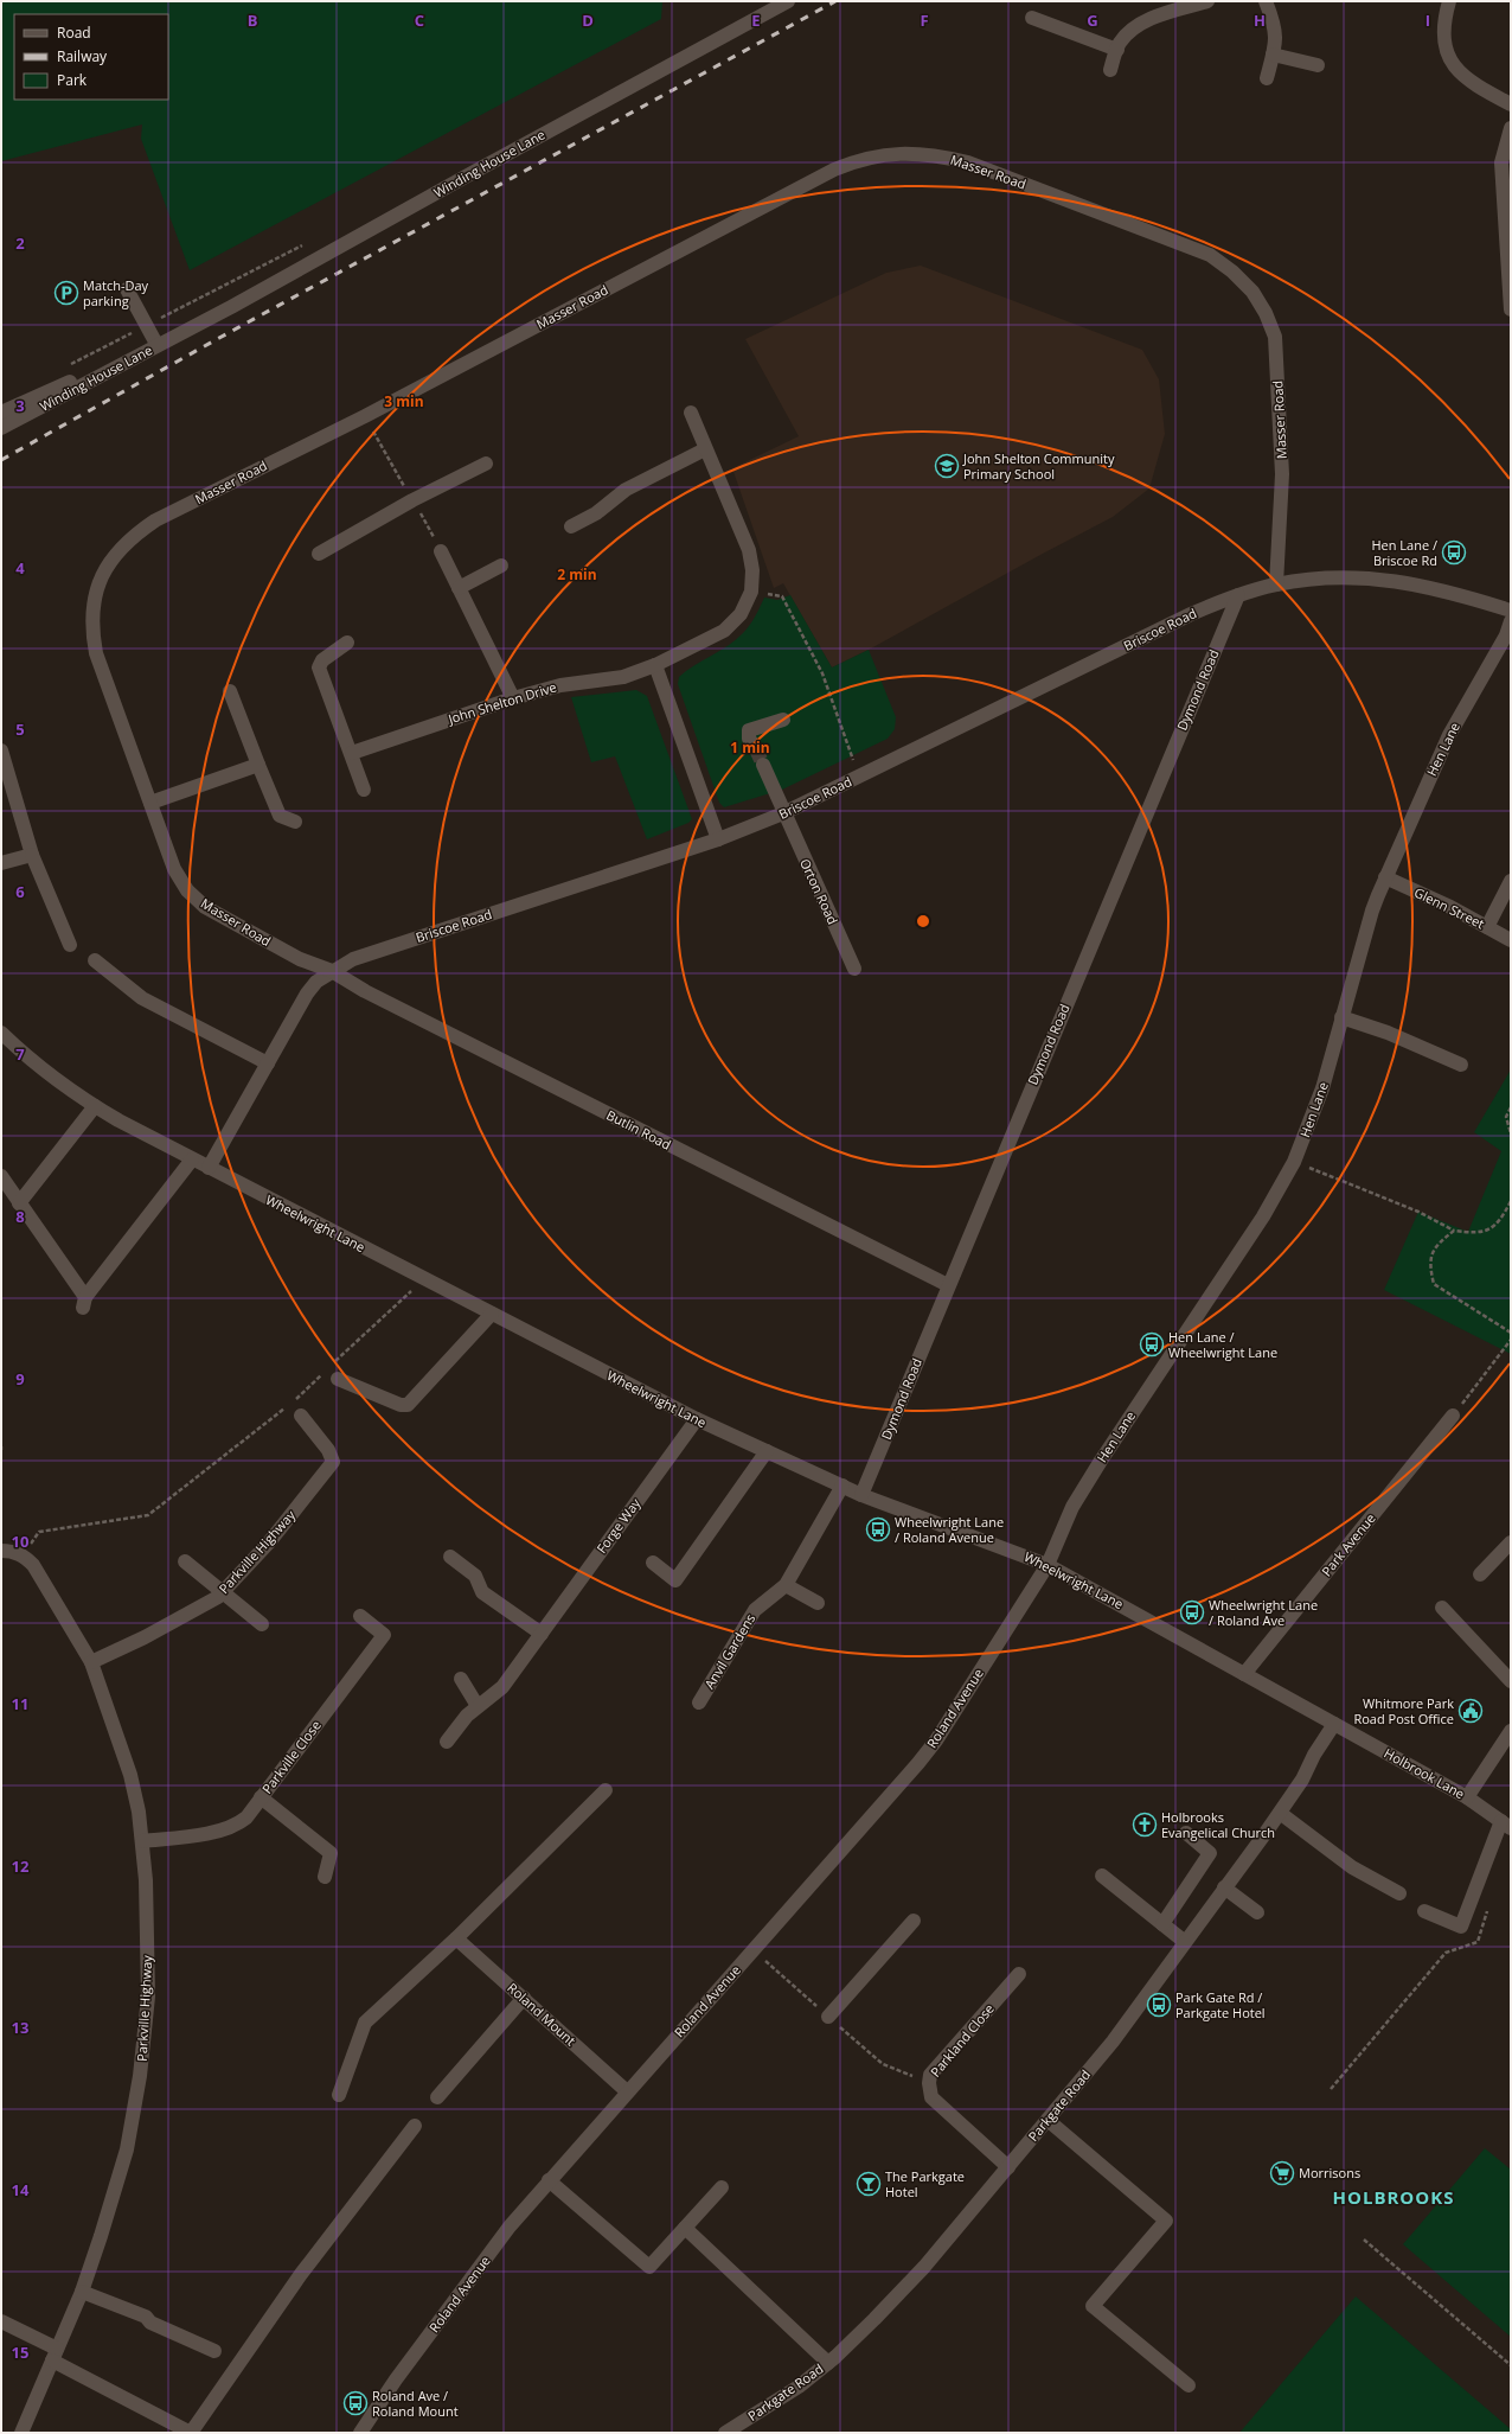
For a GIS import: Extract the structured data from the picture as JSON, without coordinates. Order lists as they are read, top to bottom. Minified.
{"streets":{"street":["Winding House Lane","Masser Road","Briscoe Road","Dymond Road","John Shelton Drive","Hen Lane","Orton Road","Glenn Street","Butlin Road","Wheelwright Lane","Forge Way","Park Avenue","Parkville Highway","Anvil Gardens","Roland Avenue","Parkville Close","Holbrook Lane","Roland Mount","Parkland Close","Parkgate Road"]},"crossings":[["Masser Road","Briscoe Road"],["Masser Road","Butlin Road"],["Briscoe Road","Dymond Road"],["Briscoe Road","Orton Road"],["Briscoe Road","Butlin Road"],["Briscoe Road","Wheelwright Lane"],["Dymond Road","Butlin Road"],["Dymond Road","Wheelwright Lane"],["Hen Lane","Glenn Street"],["Hen Lane","Wheelwright Lane"],["Hen Lane","Roland Avenue"],["Wheelwright Lane","Forge Way"],["Wheelwright Lane","Park Avenue"],["Wheelwright Lane","Anvil Gardens"],["Wheelwright Lane","Roland Avenue"],["Wheelwright Lane","Holbrook Lane"],["Wheelwright Lane","Parkgate Road"],["Parkville Highway","Parkville Close"],["Roland Avenue","Roland Mount"],["Holbrook Lane","Parkgate Road"],["Parkland Close","Parkgate Road"]],"districts":["HOLBROOKS"],"places":{"parking":["Match-Day parking"],"school or university":["John Shelton Community Primary School"],"bus stop":["Hen Lane / Briscoe Rd","Hen Lane / Wheelwright Lane","Wheelwright Lane / Roland Avenue","Wheelwright Lane / Roland Ave","Park Gate Rd / Parkgate Hotel","Roland Ave / Roland Mount"],"public building":["Whitmore Park Road Post Office"],"church":["Holbrooks Evangelical Church"],"supermarket":["Morrisons"],"bar":["The Parkgate Hotel"]},"legend":["Road","Railway","Park"],"grid":{"columns":["B","C","D","E","F","G","H","I"],"rows":["2","3","4","5","6","7","8","9","10","11","12","13","14","15"]},"rings":["3 min","2 min","1 min"]}
